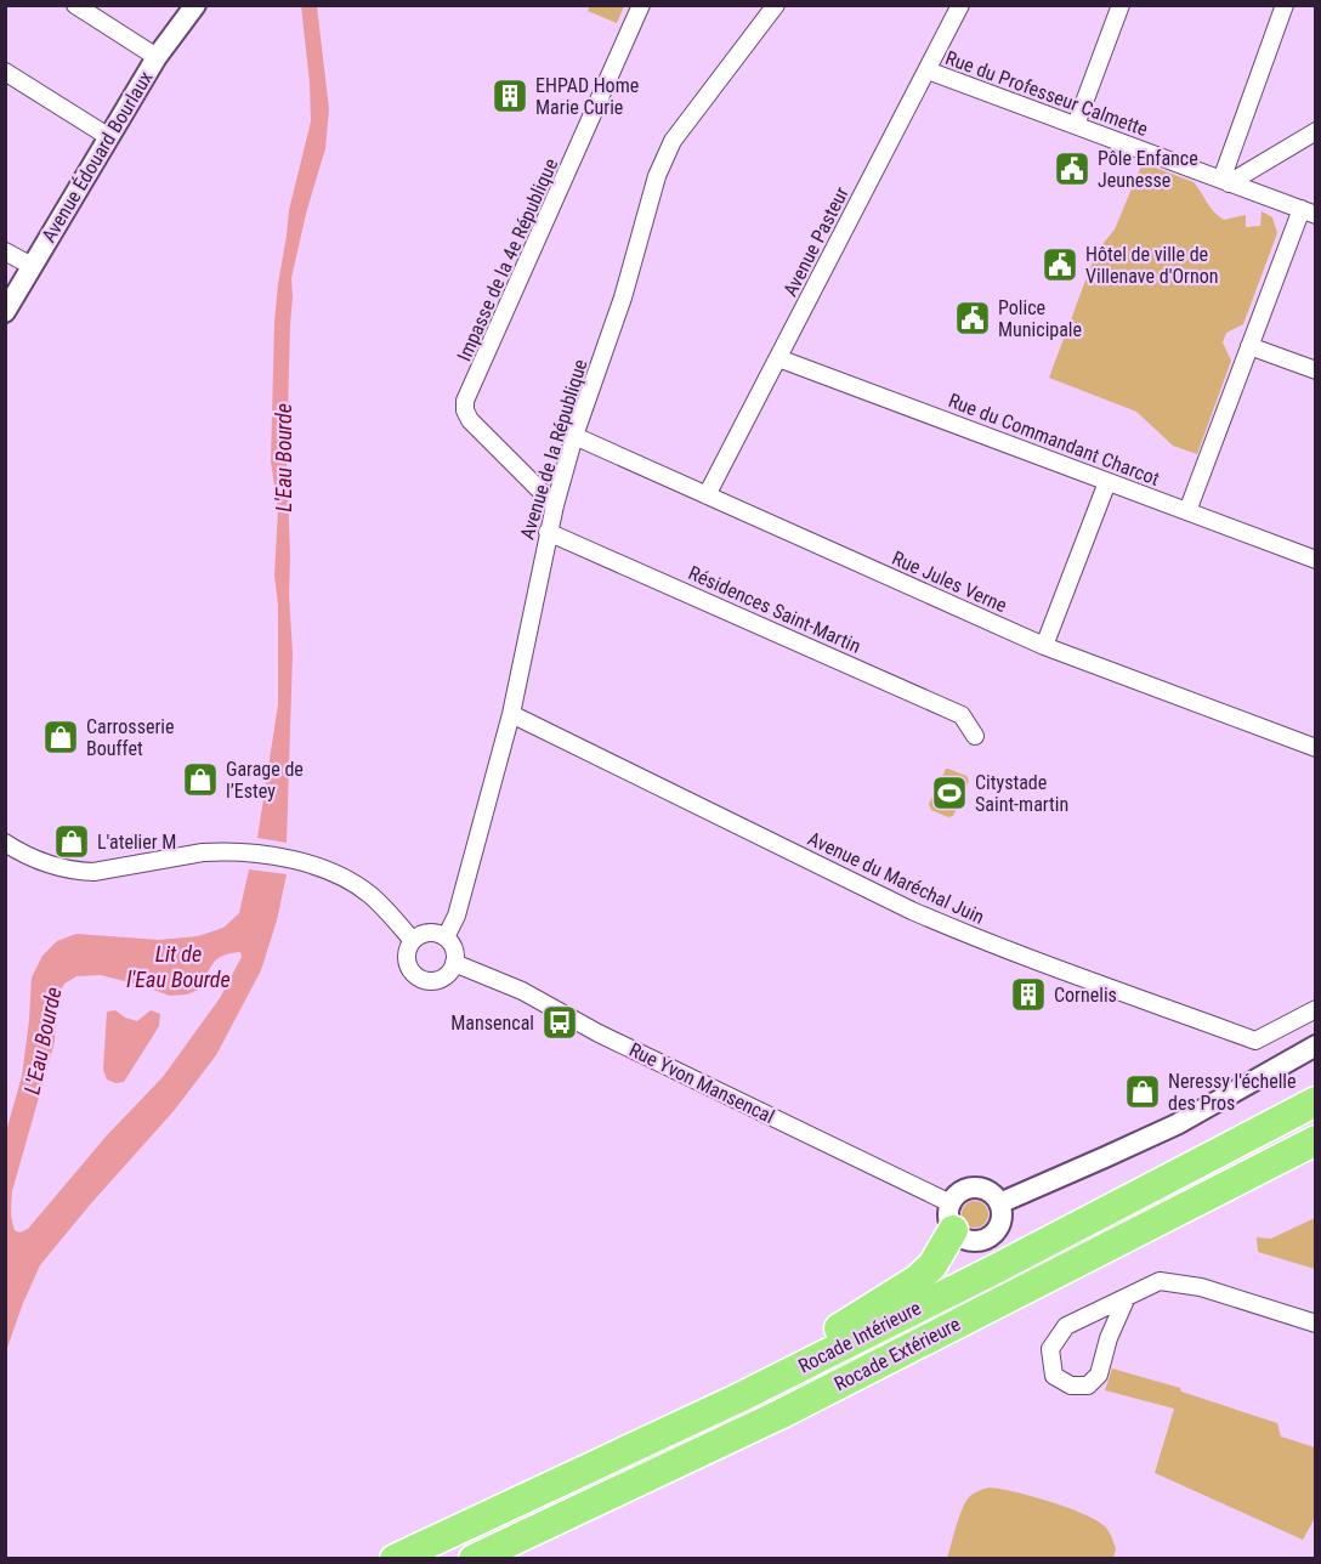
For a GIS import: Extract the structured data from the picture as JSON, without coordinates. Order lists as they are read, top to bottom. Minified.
{"streets":{"highway":["Rocade Intérieure","Rocade Extérieure"],"street":["Rue du Professeur Calmette","Avenue Édouard Bourlaux","Avenue Pasteur","Impasse de la 4e République","Rue du Commandant Charcot","Avenue de la République","Rue Jules Verne","Résidences Saint-Martin","Avenue du Maréchal Juin","Rue Yvon Mansencal"]},"crossings":[["Rue du Professeur Calmette","Avenue Pasteur"],["Avenue Pasteur","Rue du Commandant Charcot"],["Avenue Pasteur","Rue Jules Verne"],["Impasse de la 4e République","Avenue de la République"],["Avenue de la République","Rue Jules Verne"],["Avenue de la République","Résidences Saint-Martin"],["Avenue de la République","Avenue du Maréchal Juin"],["Avenue de la République","Rue Yvon Mansencal"]],"water":["L'Eau Bourde","Lit de l'Eau Bourde"],"places":{"building":["EHPAD Home Marie Curie","Cornelis"],"public building":["Pôle Enfance Jeunesse","Hôtel de ville de Villenave d'Ornon","Police Municipale"],"shop":["Carrosserie Bouffet","Garage de l’Estey","L'atelier M","Neressy l'échelle des Pros"],"sports":["Citystade Saint-martin"],"bus stop":["Mansencal"]}}
